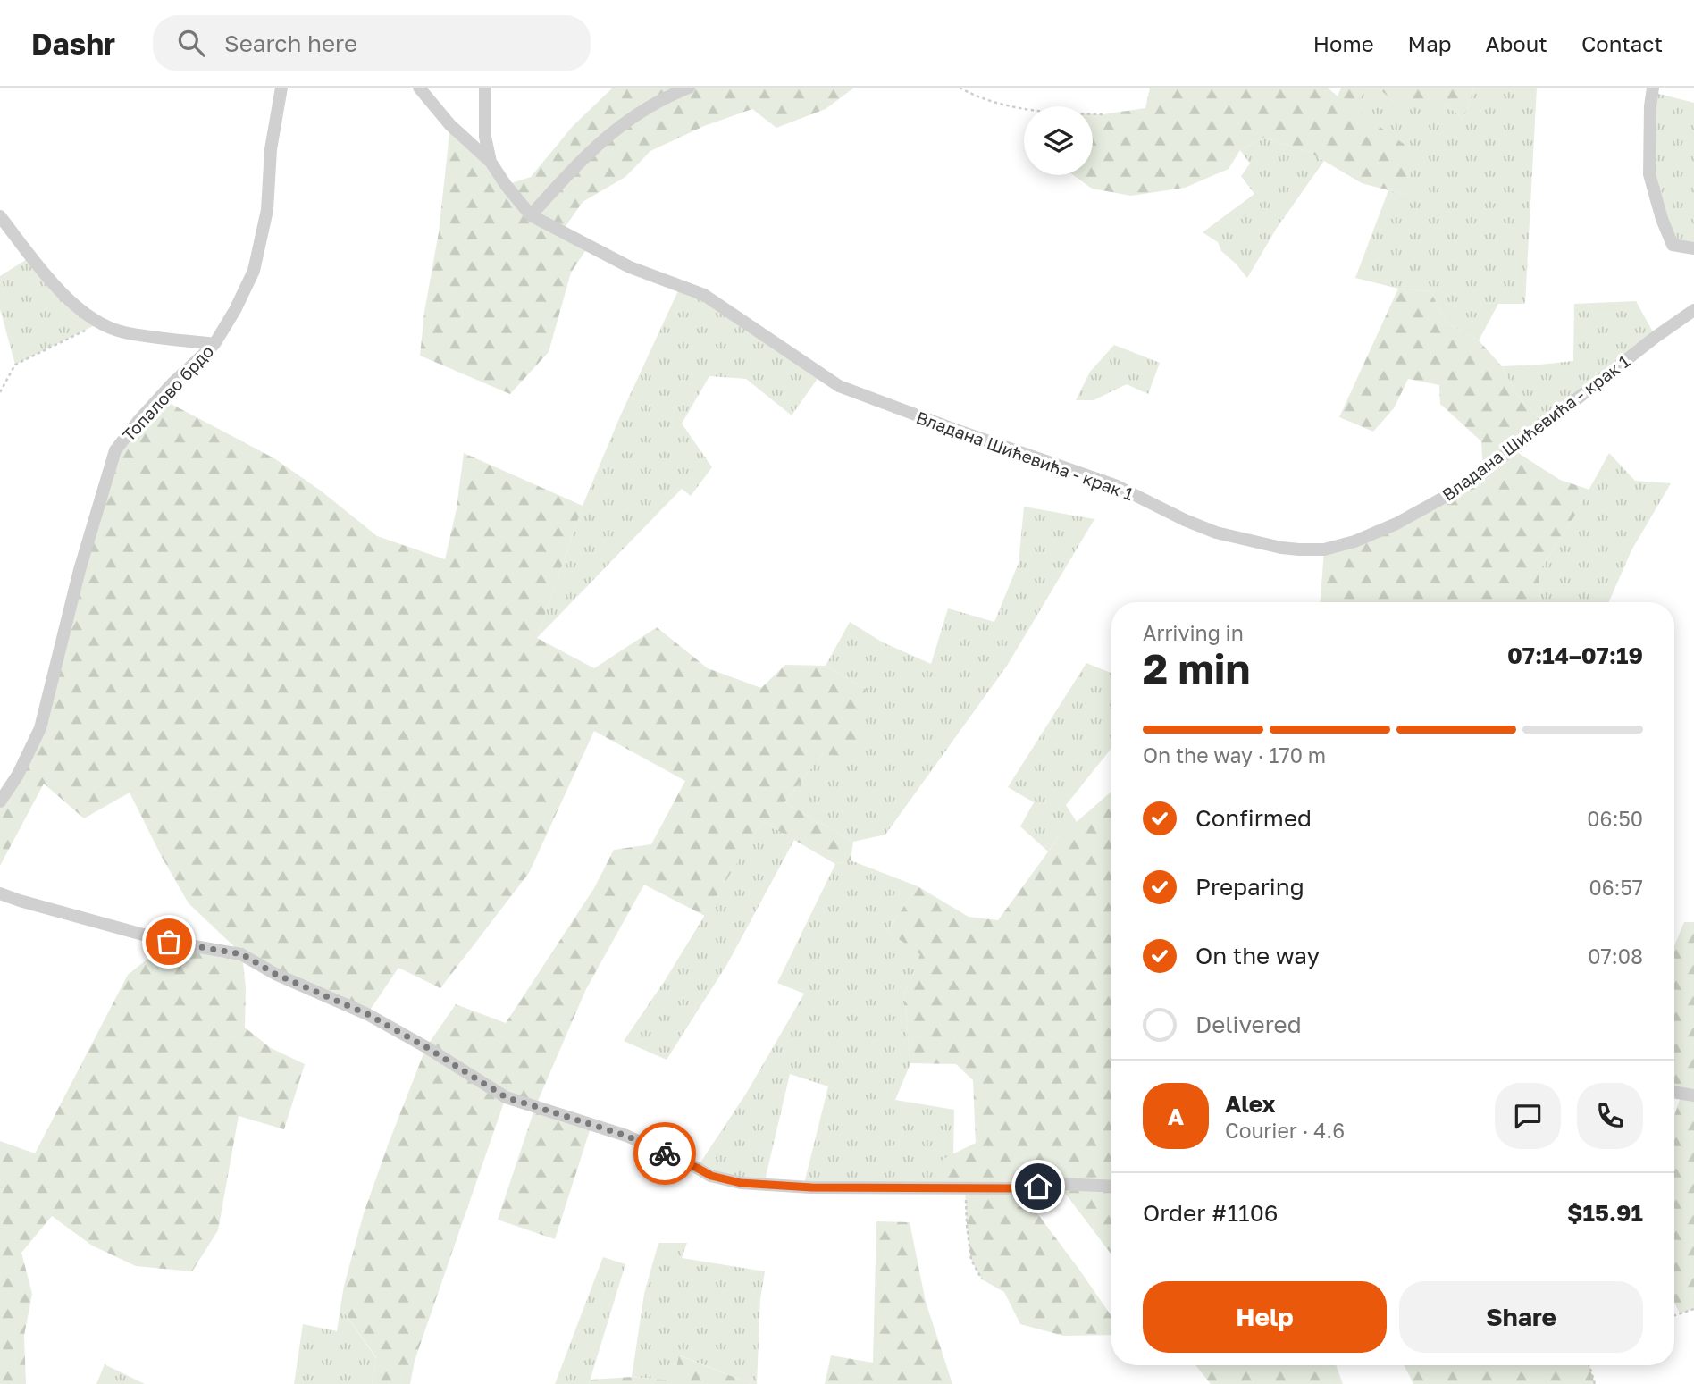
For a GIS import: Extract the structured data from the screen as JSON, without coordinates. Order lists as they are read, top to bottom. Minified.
{"streets":{"street":["Топалово брдо","Владана Шићевића - крак 1"]},"page":{"header":"Dashr","search":"Search here","nav":["Home","Map","About","Contact"],"heading":["2 min","Arriving in","07:14–07:19"],"panel":["Alex","Courier · 4.6","Order #1106","$15.91"],"bar":"On the way · 170 m","list":[["Confirmed","06:50"],["Preparing","06:57"],["On the way","07:08"],"Delivered"],"round":"A","buttons":["Help","Share"]}}
